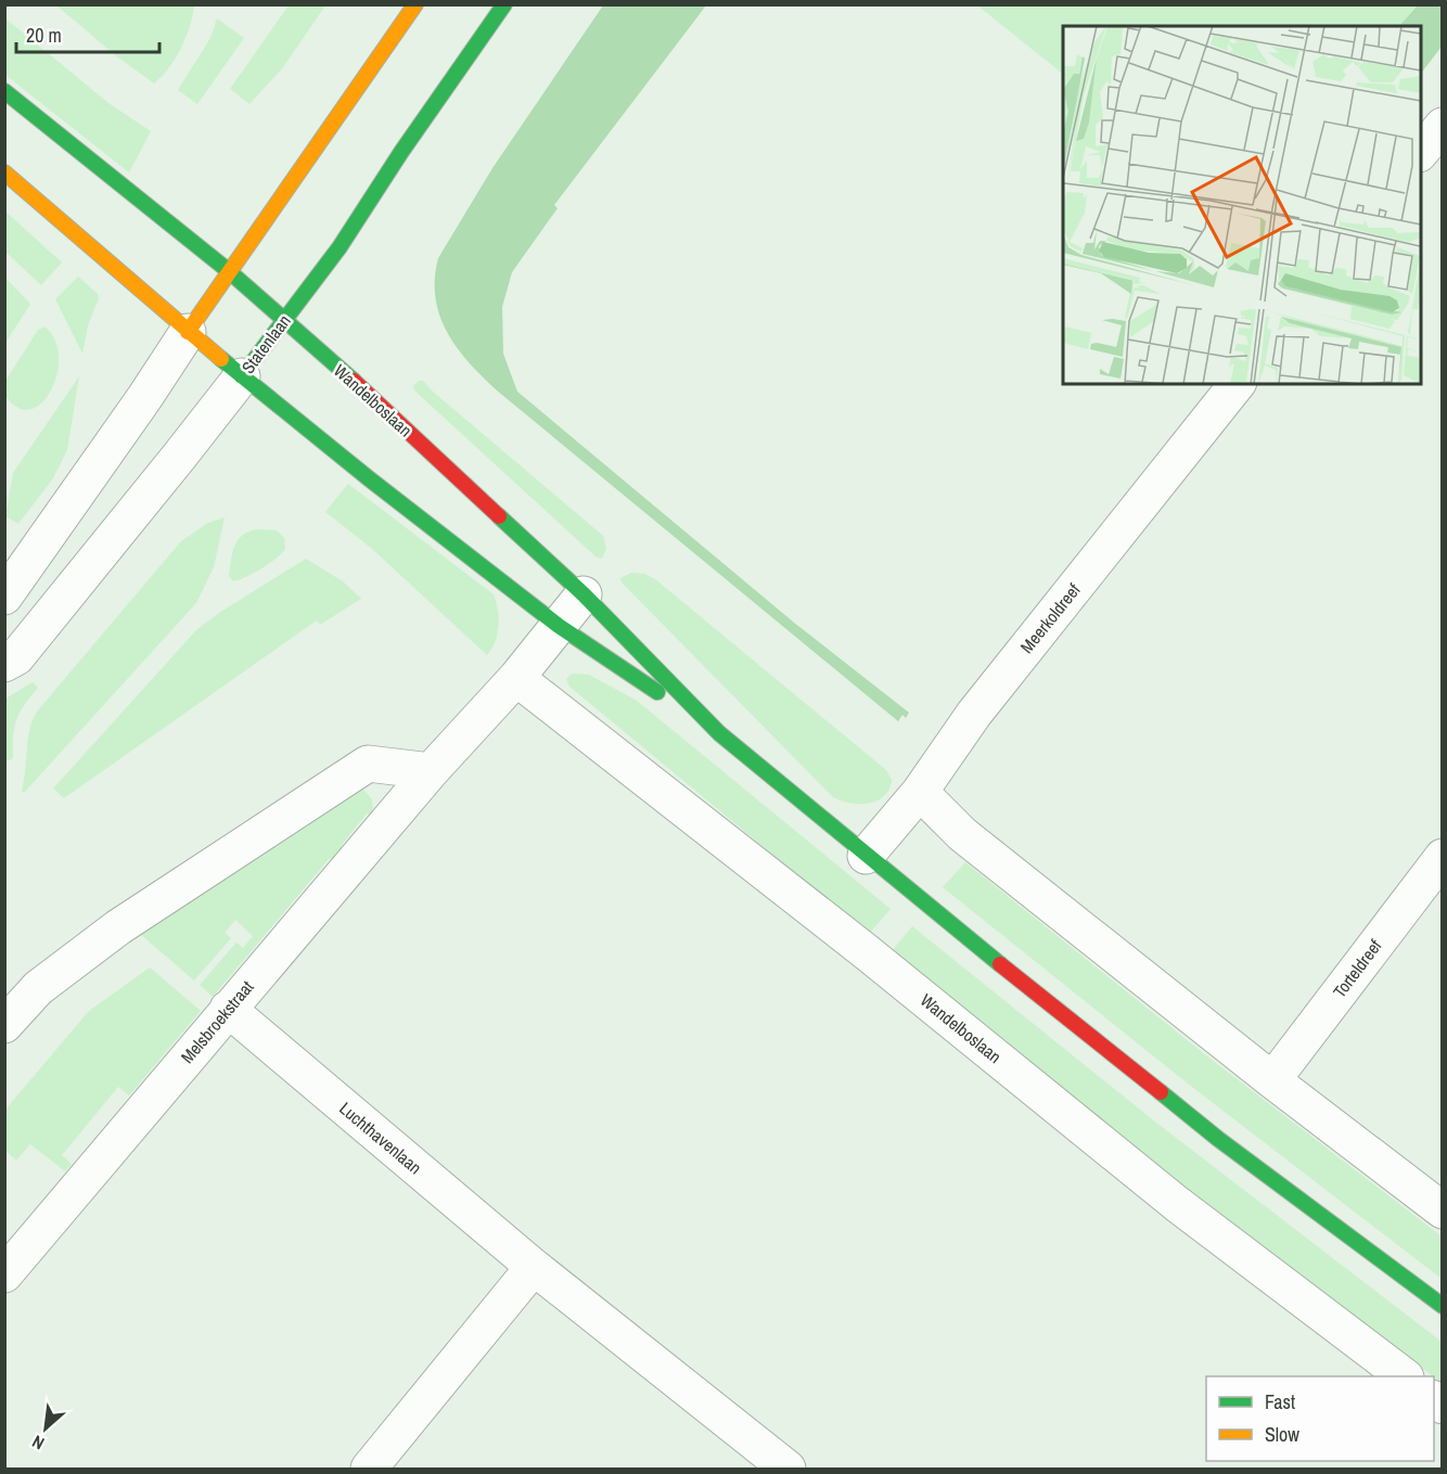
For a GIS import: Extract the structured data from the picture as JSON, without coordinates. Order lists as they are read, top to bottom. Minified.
{"streets":{"street":["Statenlaan","Wandelboslaan","Meerkoldreef","Torteldreef","Melsbroekstraat","Luchthavenlaan"]},"crossings":[["Statenlaan","Wandelboslaan"],["Wandelboslaan","Meerkoldreef"],["Wandelboslaan","Melsbroekstraat"],["Melsbroekstraat","Luchthavenlaan"]],"legend":["Fast","Slow"],"scale_bar":"20 m","north":"bottom left"}
